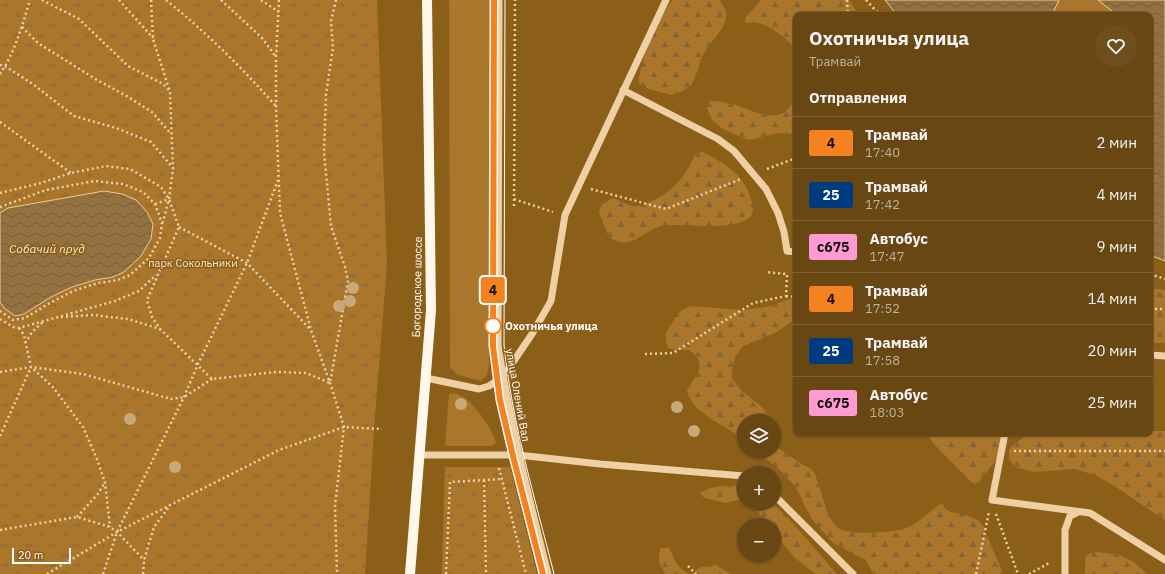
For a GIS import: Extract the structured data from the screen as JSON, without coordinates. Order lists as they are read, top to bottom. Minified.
{"streets":{"main road":["Богородское шоссе"],"street":["улица Олений Вал"]},"water":["Собачий пруд"],"parks":["парк Сокольники"],"places":["Охотничья улица"],"lines":["tram line 4"],"scale_bar":"20 m","page":{"on_map":"4","heading":[["Охотничья улица","Трамвай"],"Отправления"],"list":[{"mark":"4","name":"Трамвай","note":"17:40","value":"2 мин"},{"mark":"25","name":"Трамвай","note":"17:42","value":"4 мин"},{"mark":"с675","name":"Автобус","note":"17:47","value":"9 мин"},{"mark":"4","name":"Трамвай","note":"17:52","value":"14 мин"},{"mark":"25","name":"Трамвай","note":"17:58","value":"20 мин"},{"mark":"с675","name":"Автобус","note":"18:03","value":"25 мин"}],"map_buttons":["+","−"],"scale":"20 m"}}
